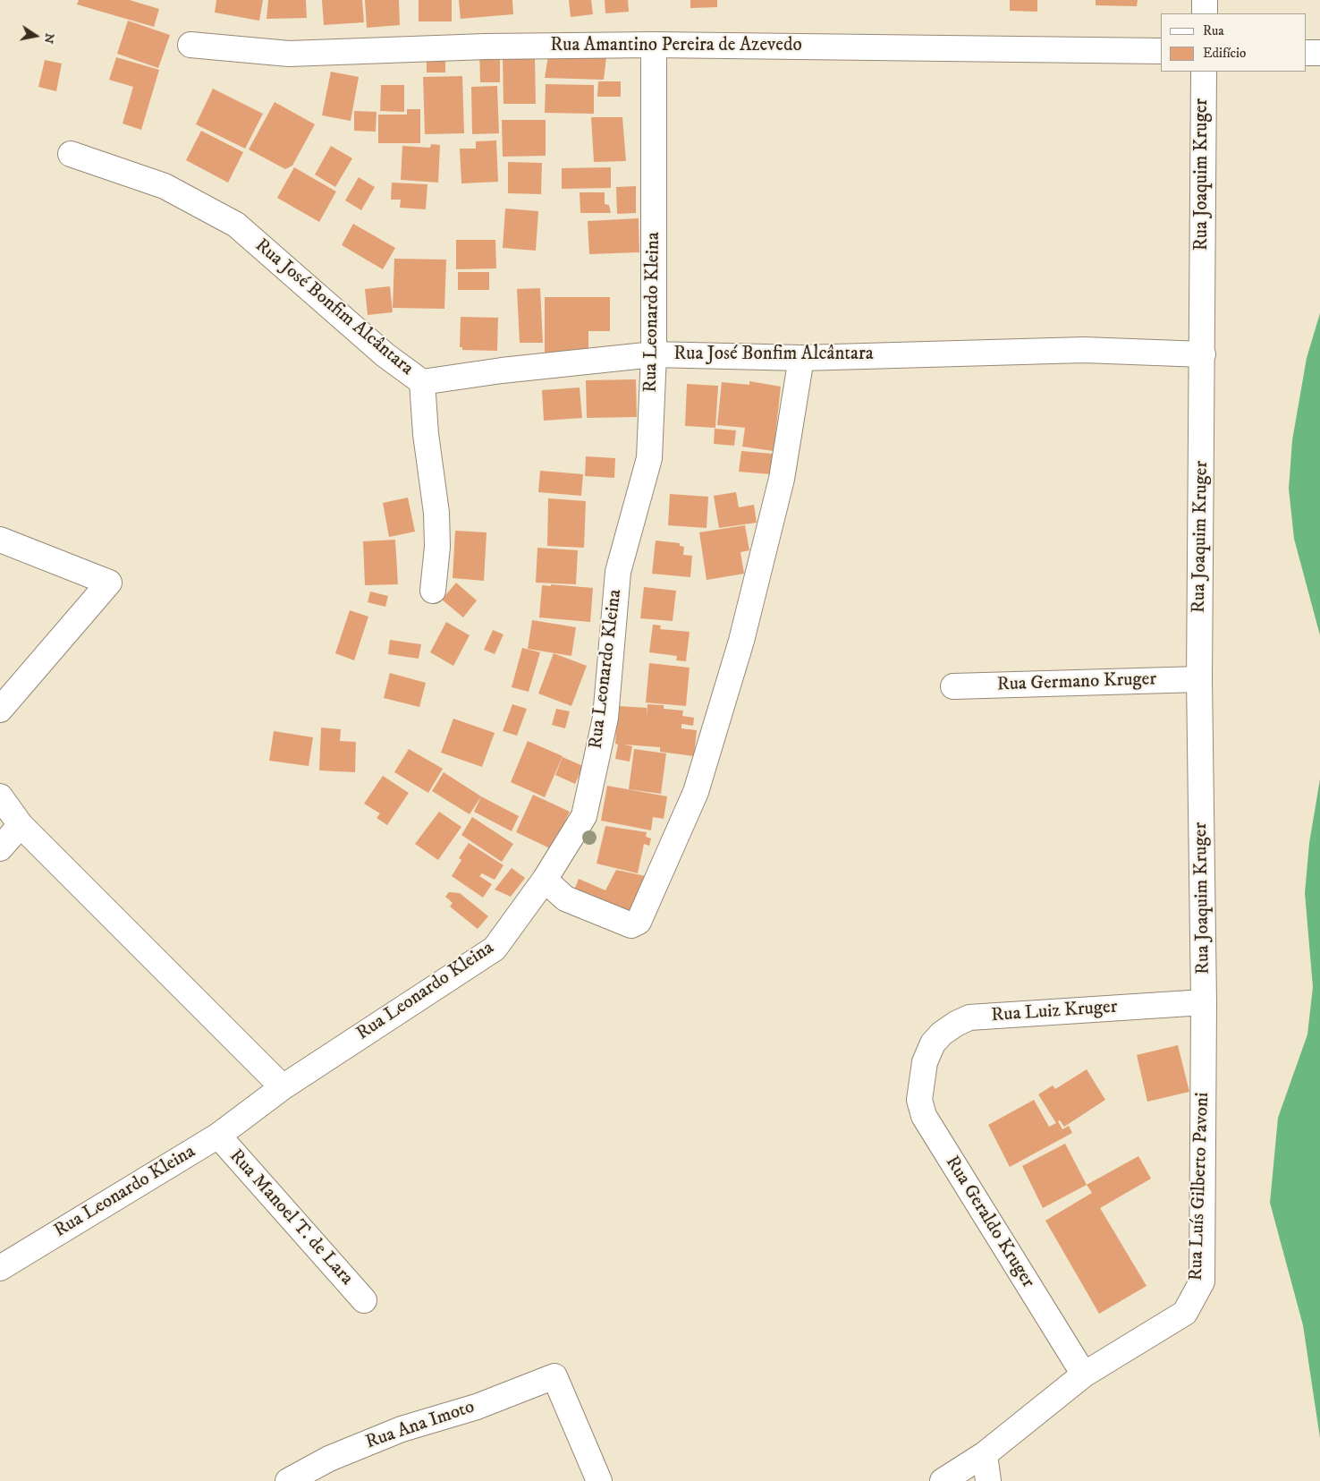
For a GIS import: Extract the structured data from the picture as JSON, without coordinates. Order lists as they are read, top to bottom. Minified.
{"streets":{"street":["Rua Amantino Pereira de Azevedo","Rua Joaquim Kruger","Rua José Bonfim Alcântara","Rua Leonardo Kleina","Rua Germano Kruger","Rua Luiz Kruger","Rua Luís Gilberto Pavoni","Rua Manoel T. de Lara","Rua Geraldo Kruger","Rua Ana Imoto"]},"crossings":[["Rua Amantino Pereira de Azevedo","Rua Leonardo Kleina"],["Rua Joaquim Kruger","Rua José Bonfim Alcântara"],["Rua Joaquim Kruger","Rua Germano Kruger"],["Rua Joaquim Kruger","Rua Luiz Kruger"],["Rua Joaquim Kruger","Rua Luís Gilberto Pavoni"],["Rua José Bonfim Alcântara","Rua Leonardo Kleina"],["Rua Leonardo Kleina","Rua Manoel T. de Lara"],["Rua Luiz Kruger","Rua Luís Gilberto Pavoni"],["Rua Luiz Kruger","Rua Geraldo Kruger"],["Rua Luís Gilberto Pavoni","Rua Geraldo Kruger"]],"legend":["Rua","Edifício"],"north":"right"}
